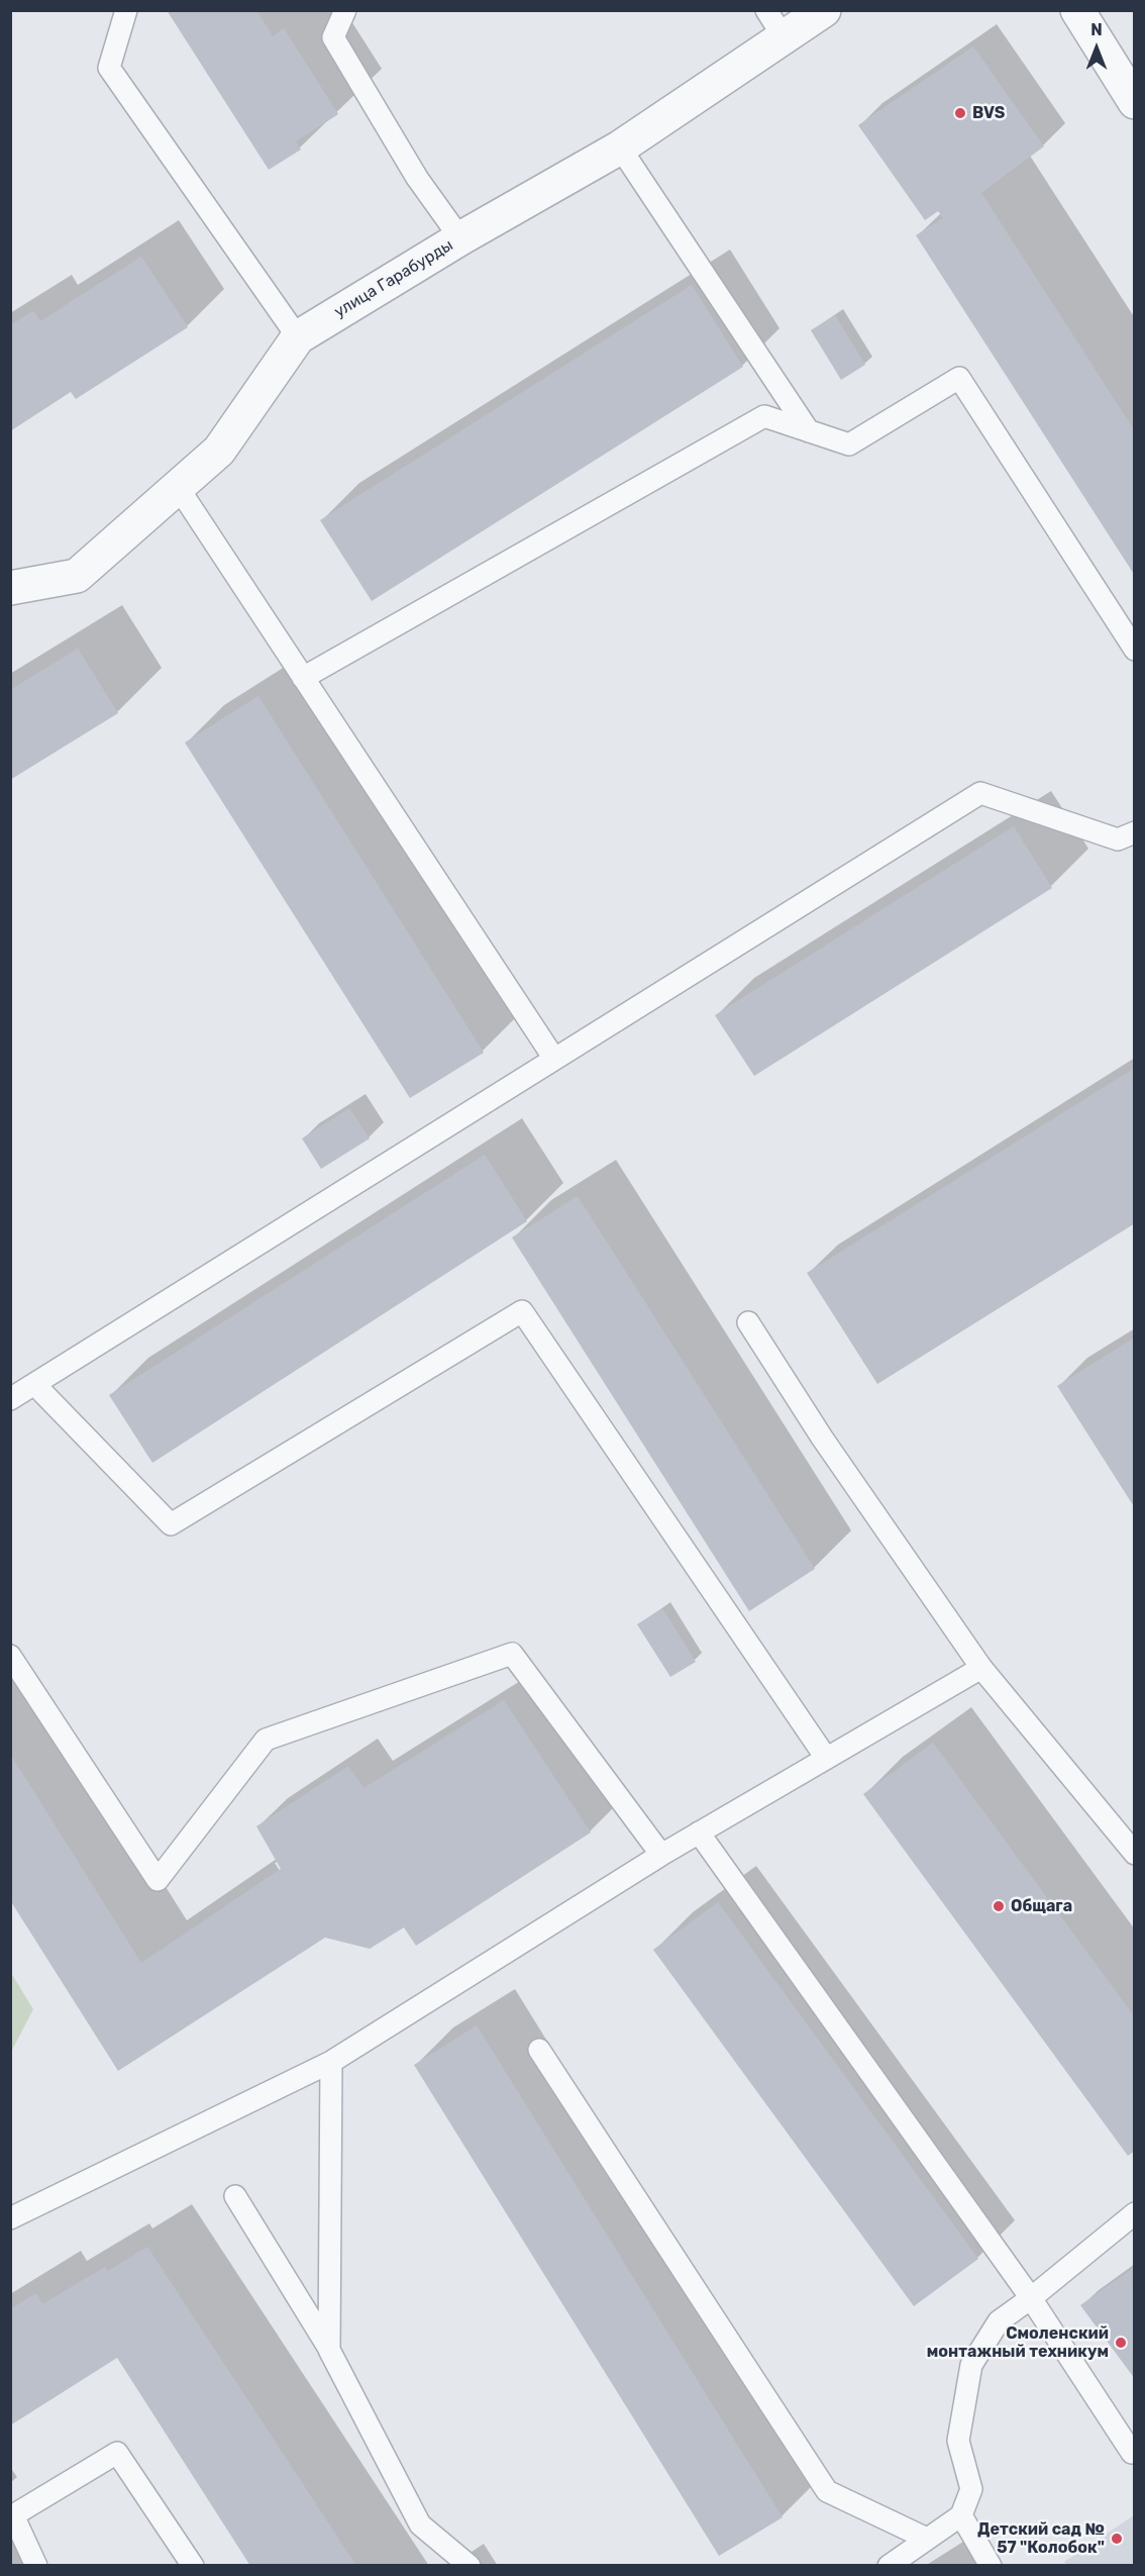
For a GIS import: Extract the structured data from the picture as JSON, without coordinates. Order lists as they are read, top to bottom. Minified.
{"streets":{"street":["улица Гарабурды"]},"places":["BVS","Общага","Смоленский монтажный техникум","Детский сад № 57 \"Колобок\""],"north":"top"}
